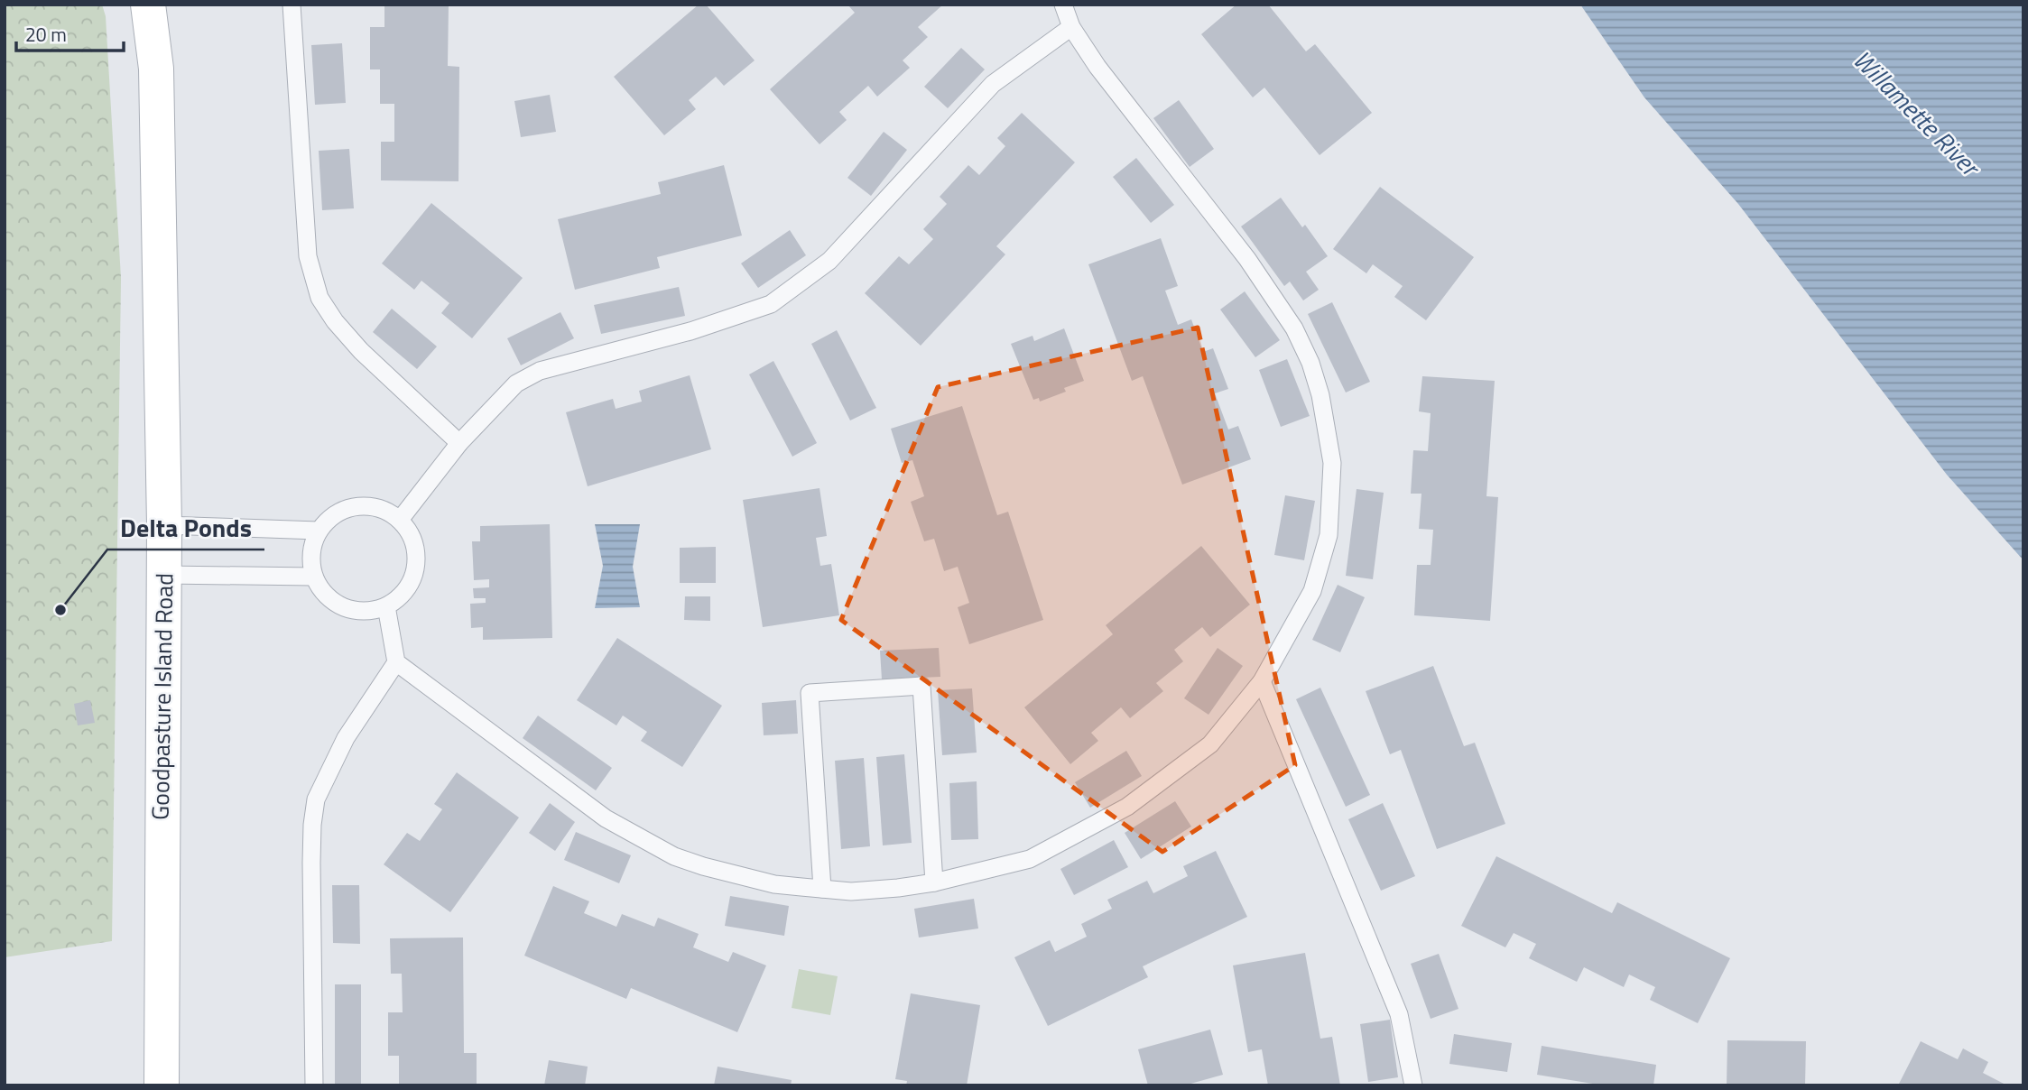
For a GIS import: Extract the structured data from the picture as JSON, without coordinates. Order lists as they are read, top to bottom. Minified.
{"streets":{"main road":["Goodpasture Island Road"]},"water":["Willamette River"],"places":["Delta Ponds"],"scale_bar":"20 m"}
